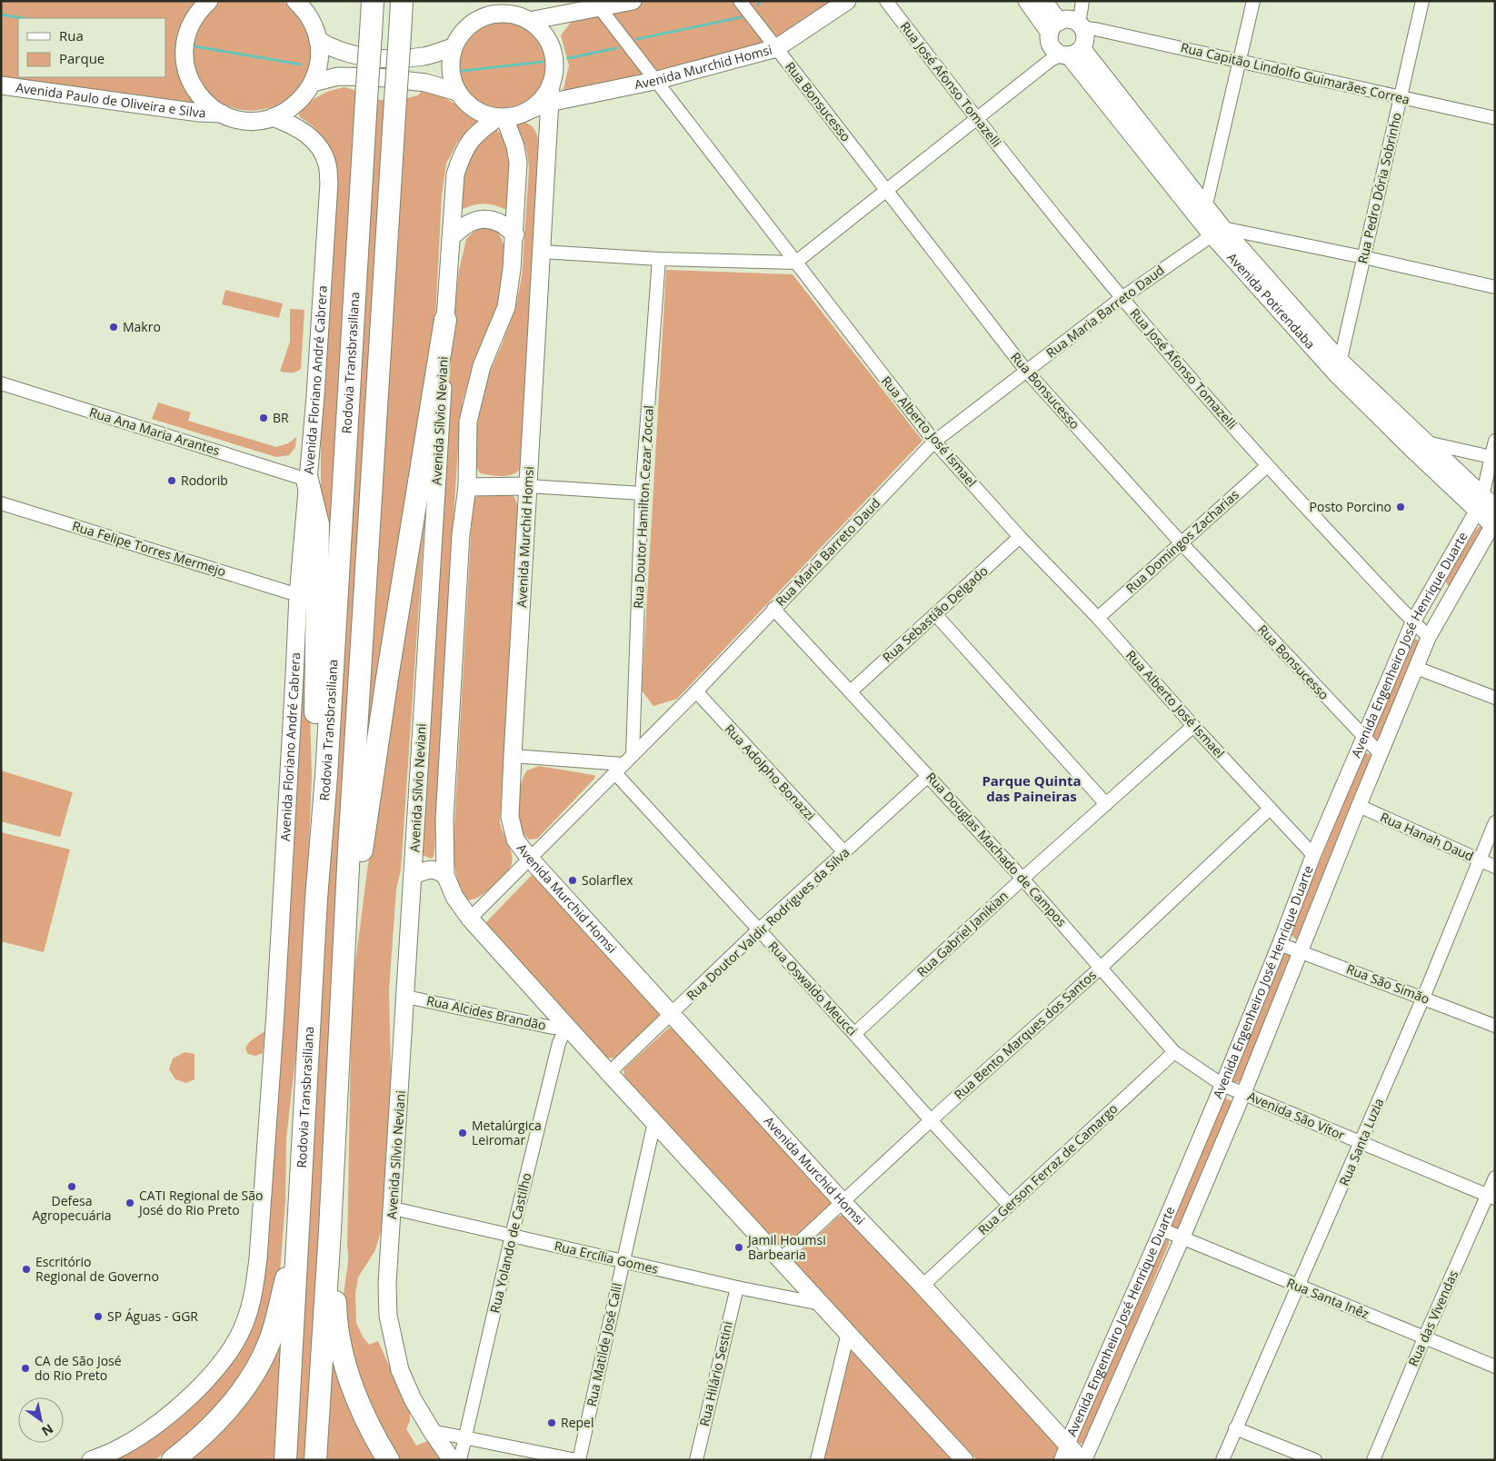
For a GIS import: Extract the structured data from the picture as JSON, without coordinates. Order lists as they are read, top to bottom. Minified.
{"streets":{"highway":["Rodovia Transbrasiliana"],"main road":["Avenida Murchid Homsi","Avenida Paulo de Oliveira e Silva","Avenida Potirendaba","Avenida Floriano André Cabrera","Avenida Sílvio Neviani"],"street":["Rua Capitão Lindolfo Guimarães Correa","Rua José Afonso Tomazelli","Rua Bonsucesso","Rua Pedro Dória Sobrinho","Rua Maria Barreto Daud","Rua Ana Maria Arantes","Rua Alberto José Ismael","Rua Doutor Hamilton Cezar Zoccal","Rua Domingos Zacharias","Rua Felipe Torres Mermejo","Rua Sebastião Delgado","Avenida Engenheiro José Henrique Duarte","Rua Adolpho Bonazzi","Rua Hanah Daud","Rua Douglas Machado de Campos","Rua Doutor Valdir Rodrigues da Silva","Rua Gabriel Janikian","Rua São Simão","Rua Oswaldo Meucci","Rua Alcides Brandão","Rua Bento Marques dos Santos","Avenida São Vítor","Rua Santa Luzia","Rua Gerson Ferraz de Camargo","Rua Yolando de Castilho","Rua Ercília Gomes","Rua Santa Inêz","Rua das Vivendas","Rua Matilde José Calil","Rua Hilário Sestini"]},"crossings":[["Avenida Murchid Homsi","Rua Bonsucesso"],["Avenida Murchid Homsi","Rua Maria Barreto Daud"],["Avenida Murchid Homsi","Avenida Sílvio Neviani"],["Avenida Murchid Homsi","Rua Alberto José Ismael"],["Avenida Murchid Homsi","Avenida Engenheiro José Henrique Duarte"],["Avenida Murchid Homsi","Rua Doutor Valdir Rodrigues da Silva"],["Avenida Murchid Homsi","Rua Bento Marques dos Santos"],["Avenida Murchid Homsi","Rua Gerson Ferraz de Camargo"],["Rua Capitão Lindolfo Guimarães Correa","Rua Pedro Dória Sobrinho"],["Rua Capitão Lindolfo Guimarães Correa","Avenida Potirendaba"],["Rua José Afonso Tomazelli","Rua Maria Barreto Daud"],["Rua José Afonso Tomazelli","Rua Domingos Zacharias"],["Rua José Afonso Tomazelli","Avenida Engenheiro José Henrique Duarte"],["Rua Bonsucesso","Rua Maria Barreto Daud"],["Rua Bonsucesso","Rua Domingos Zacharias"],["Rua Bonsucesso","Avenida Engenheiro José Henrique Duarte"],["Rua Pedro Dória Sobrinho","Avenida Potirendaba"],["Avenida Potirendaba","Rua Maria Barreto Daud"],["Avenida Potirendaba","Avenida Engenheiro José Henrique Duarte"],["Rua Maria Barreto Daud","Rua Alberto José Ismael"],["Rua Maria Barreto Daud","Rua Doutor Hamilton Cezar Zoccal"],["Rua Maria Barreto Daud","Rua Adolpho Bonazzi"],["Rua Maria Barreto Daud","Rua Douglas Machado de Campos"],["Rua Maria Barreto Daud","Rua Oswaldo Meucci"],["Avenida Floriano André Cabrera","Rua Ana Maria Arantes"],["Avenida Floriano André Cabrera","Rua Felipe Torres Mermejo"],["Avenida Sílvio Neviani","Rua Alcides Brandão"],["Avenida Sílvio Neviani","Rua Ercília Gomes"],["Rua Alberto José Ismael","Rua Domingos Zacharias"],["Rua Alberto José Ismael","Rua Sebastião Delgado"],["Rua Alberto José Ismael","Avenida Engenheiro José Henrique Duarte"],["Rua Alberto José Ismael","Rua Gabriel Janikian"],["Rua Alberto José Ismael","Rua Bento Marques dos Santos"],["Rua Sebastião Delgado","Rua Douglas Machado de Campos"],["Avenida Engenheiro José Henrique Duarte","Rua Hanah Daud"],["Avenida Engenheiro José Henrique Duarte","Rua Douglas Machado de Campos"],["Avenida Engenheiro José Henrique Duarte","Rua São Simão"],["Avenida Engenheiro José Henrique Duarte","Avenida São Vítor"],["Avenida Engenheiro José Henrique Duarte","Rua Santa Inêz"],["Rua Adolpho Bonazzi","Rua Doutor Valdir Rodrigues da Silva"],["Rua Hanah Daud","Rua Santa Luzia"],["Rua Douglas Machado de Campos","Rua Doutor Valdir Rodrigues da Silva"],["Rua Douglas Machado de Campos","Rua Gabriel Janikian"],["Rua Douglas Machado de Campos","Rua Bento Marques dos Santos"],["Rua Douglas Machado de Campos","Avenida São Vítor"],["Rua Douglas Machado de Campos","Rua Gerson Ferraz de Camargo"],["Rua Doutor Valdir Rodrigues da Silva","Rua Oswaldo Meucci"],["Rua Gabriel Janikian","Rua Oswaldo Meucci"],["Rua São Simão","Rua Santa Luzia"],["Rua Oswaldo Meucci","Rua Bento Marques dos Santos"],["Rua Oswaldo Meucci","Rua Gerson Ferraz de Camargo"],["Rua Alcides Brandão","Rua Yolando de Castilho"],["Avenida São Vítor","Rua Santa Luzia"],["Avenida São Vítor","Rua das Vivendas"],["Rua Santa Luzia","Rua Santa Inêz"],["Rua Yolando de Castilho","Rua Ercília Gomes"],["Rua Ercília Gomes","Rua Matilde José Calil"],["Rua Ercília Gomes","Rua Hilário Sestini"],["Rua Santa Inêz","Rua das Vivendas"]],"districts":["Parque Quinta das Paineiras"],"places":["Makro","BR","Rodorib","Posto Porcino","Solarflex","Metalúrgica Leiromar","Defesa Agropecuária","CATI Regional de São José do Rio Preto","Jamil Houmsi Barbearia","Escritório Regional de Governo","SP Águas - GGR","CA de São José do Rio Preto","Repel"],"legend":["Rua","Parque"],"north":"bottom right"}
